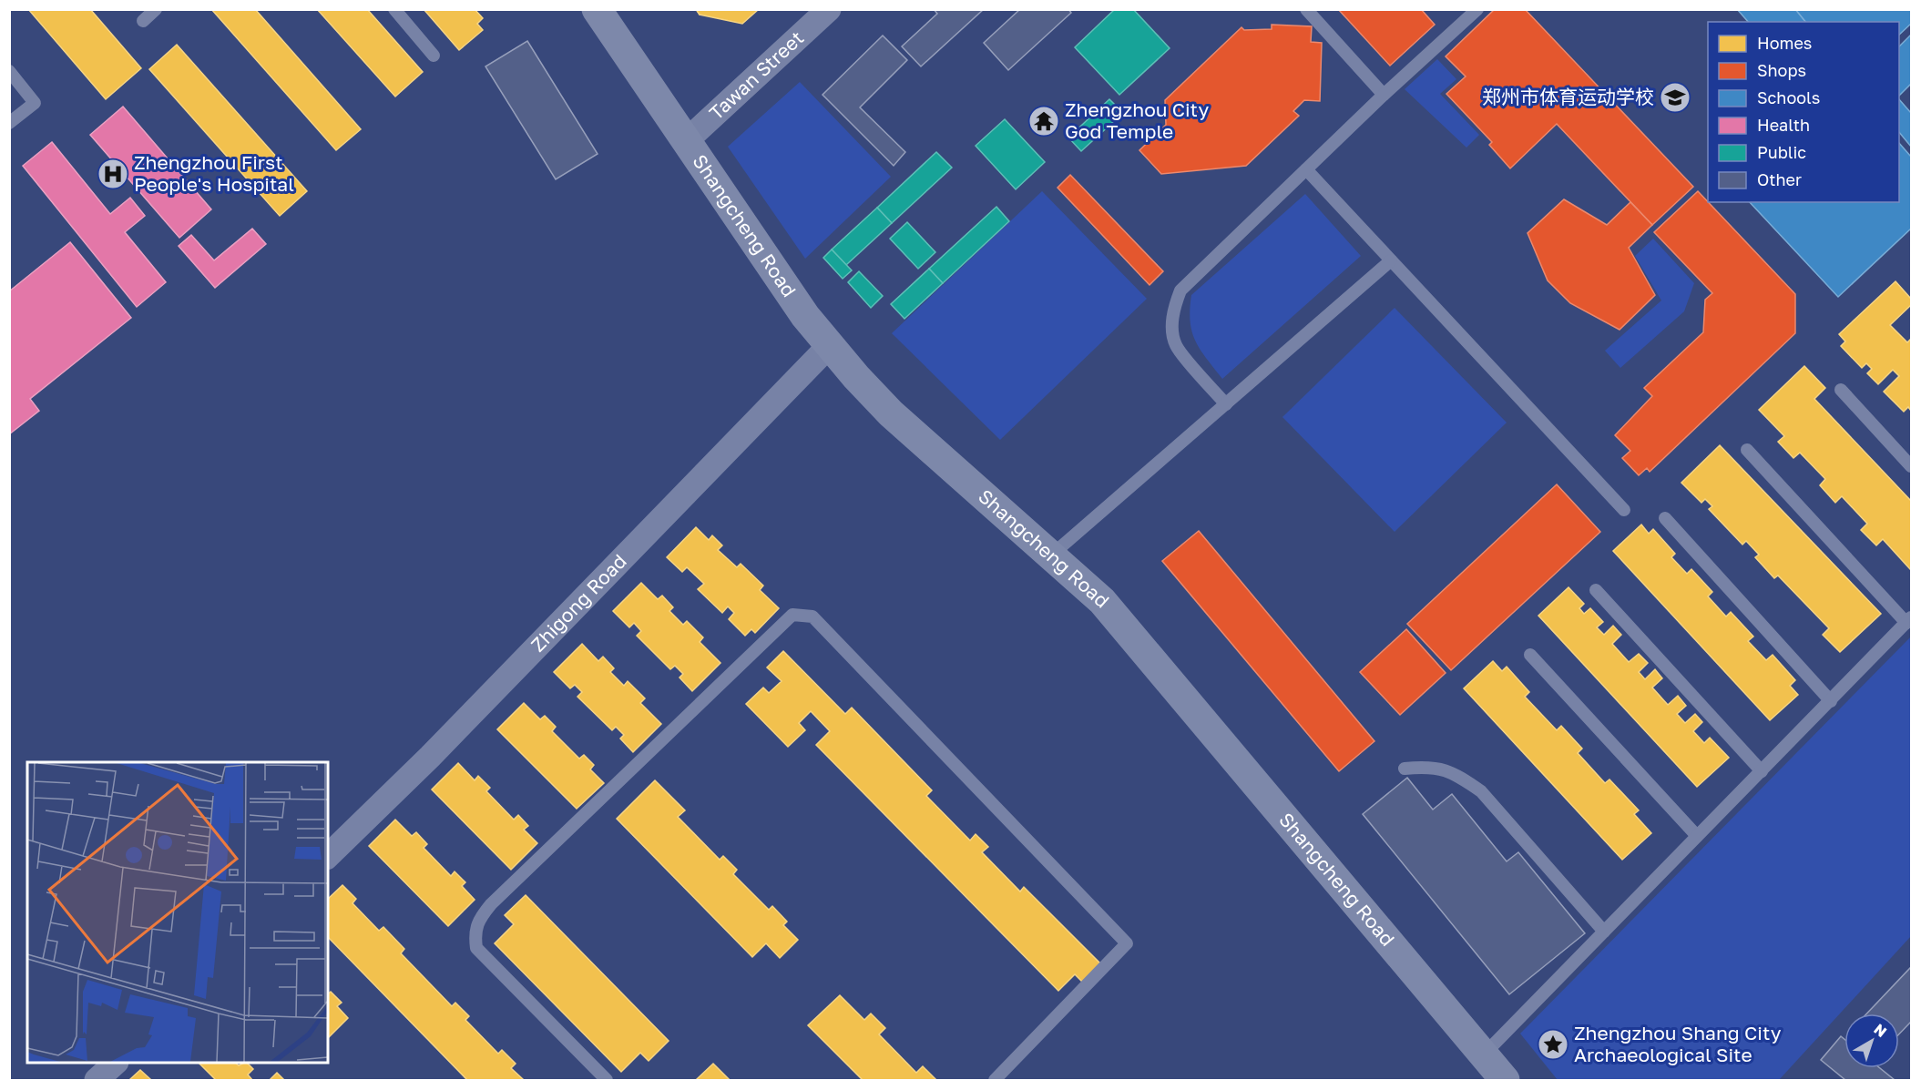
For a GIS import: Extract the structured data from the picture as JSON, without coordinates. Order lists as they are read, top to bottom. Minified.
{"streets":{"street":["Tawan Street","Shangcheng Road","Zhigong Road"]},"crossings":[["Tawan Street","Shangcheng Road"],["Shangcheng Road","Zhigong Road"]],"places":{"school or university":["郑州市体育运动学校"],"temple":["Zhengzhou City God Temple"],"hospital":["Zhengzhou First People's Hospital"],"place":["Zhengzhou Shang City Archaeological Site"]},"legend":["Homes","Shops","Schools","Health","Public","Other"],"north":"top right"}
